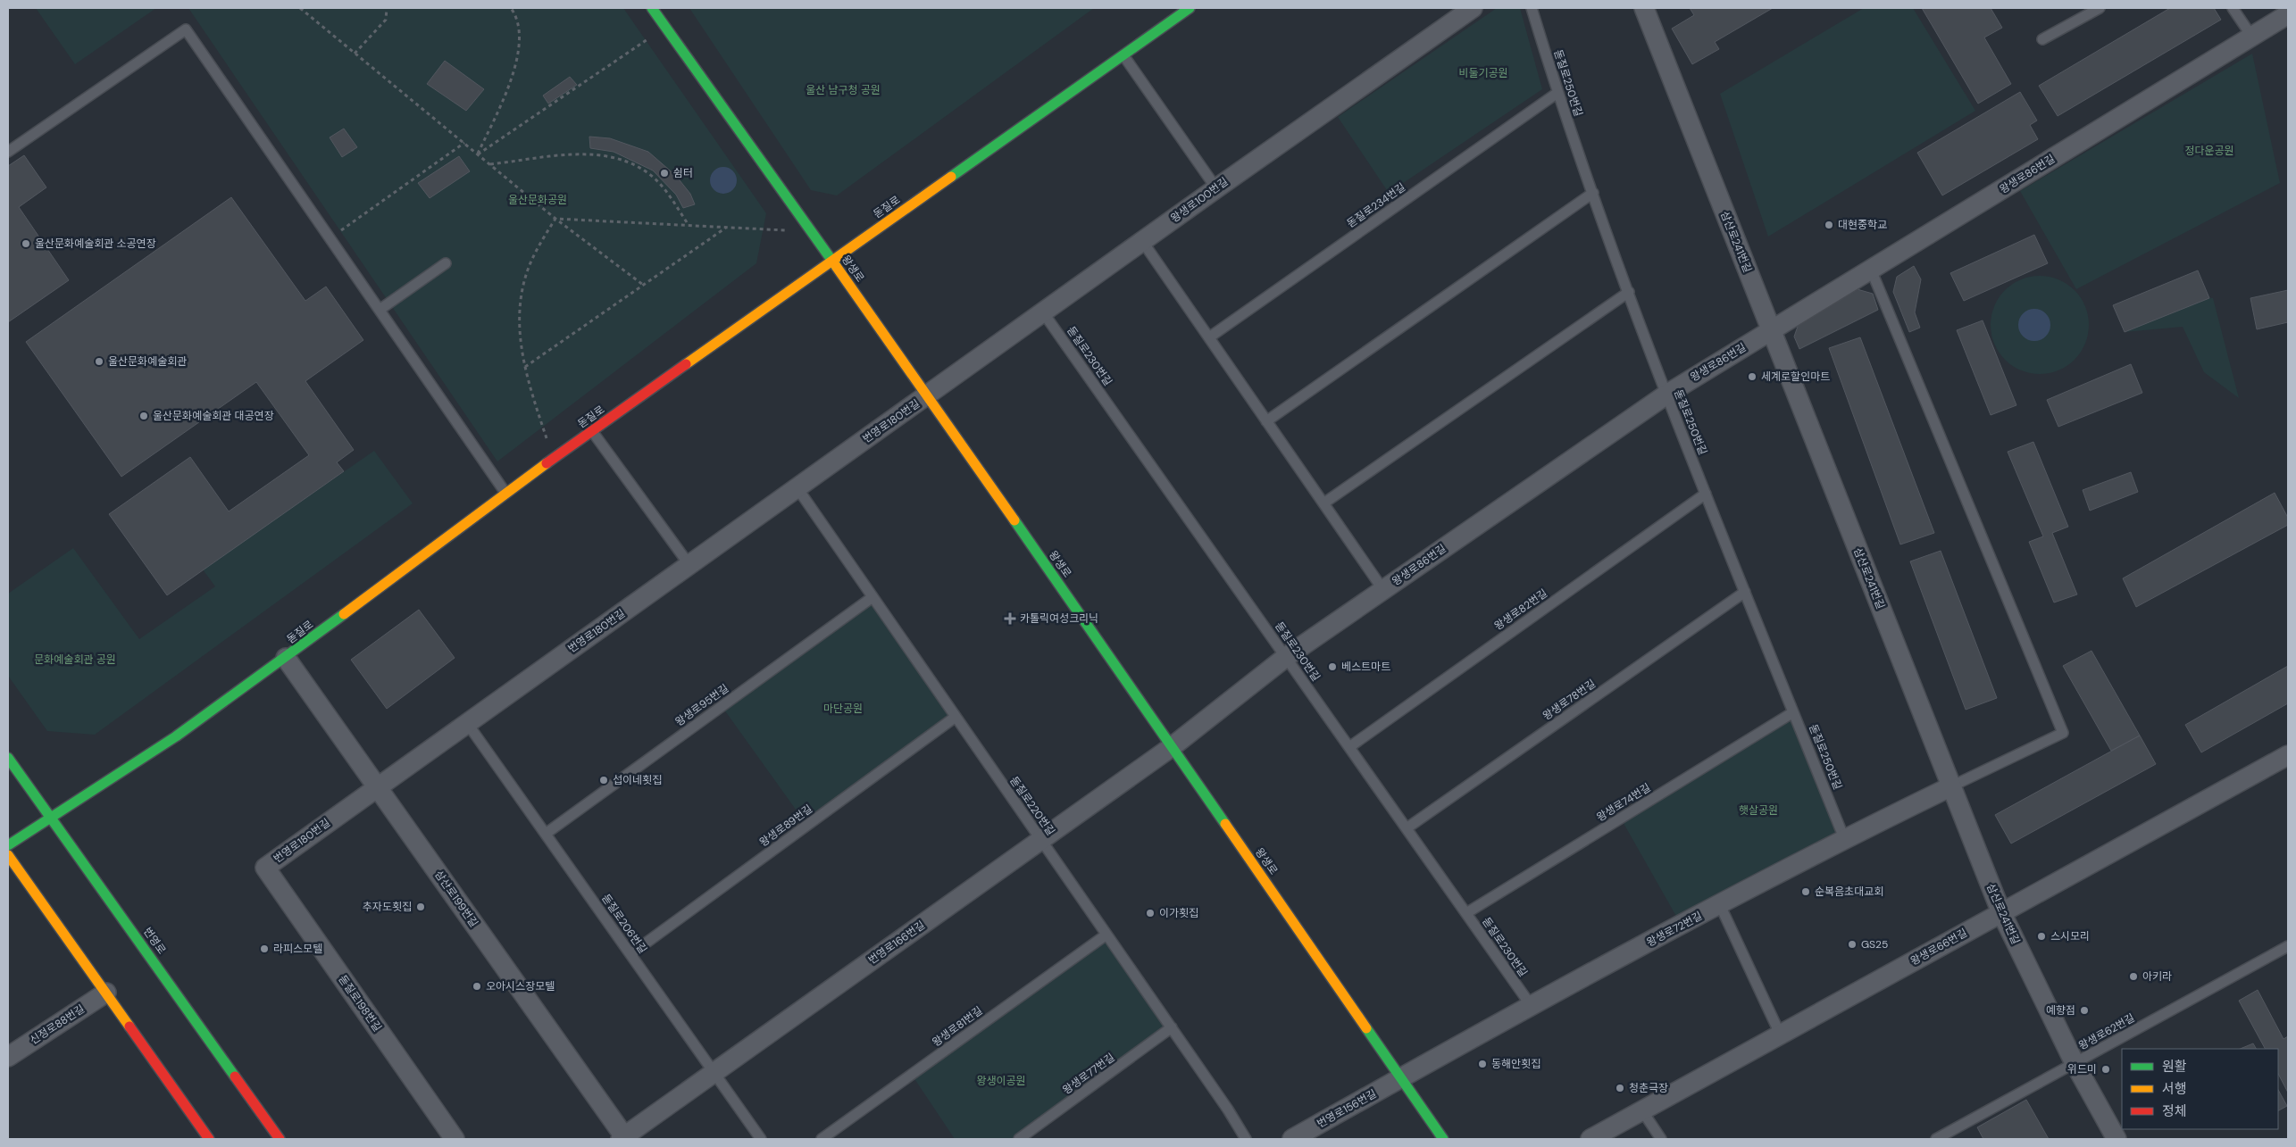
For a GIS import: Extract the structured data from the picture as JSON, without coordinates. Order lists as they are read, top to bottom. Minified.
{"streets":{"main road":["돋질로","왕생로","번영로"],"street":["왕생로86번길","왕생로100번길","삼산로241번길","번영로180번길","삼산로199번길","왕생로72번길","번영로166번길","왕생로66번길","돋질로198번길","신정로88번길","번영로156번길"],"lane":["돋질로250번길","돋질로234번길","돋질로230번길","왕생로82번길","왕생로78번길","왕생로95번길","왕생로74번길","돋질로220번길","왕생로89번길","돋질로206번길","왕생로81번길","왕생로62번길","왕생로77번길"]},"crossings":[["돋질로250번길","왕생로86번길"],["돋질로250번길","돋질로234번길"],["돋질로250번길","왕생로82번길"],["돋질로250번길","왕생로78번길"],["돋질로250번길","왕생로74번길"],["돋질로250번길","왕생로72번길"],["왕생로86번길","삼산로241번길"],["왕생로86번길","왕생로"],["왕생로86번길","돋질로230번길"],["왕생로86번길","번영로166번길"],["왕생로100번길","왕생로"],["왕생로100번길","돋질로230번길"],["왕생로100번길","번영로180번길"],["돋질로","왕생로"],["돋질로","삼산로199번길"],["돋질로","번영로"],["삼산로241번길","왕생로72번길"],["삼산로241번길","왕생로66번길"],["삼산로241번길","왕생로62번길"],["왕생로","번영로180번길"],["왕생로","왕생로72번길"],["왕생로","번영로166번길"],["왕생로","번영로156번길"],["돋질로230번길","왕생로82번길"],["돋질로230번길","왕생로78번길"],["돋질로230번길","왕생로74번길"],["돋질로230번길","왕생로72번길"],["번영로180번길","돋질로220번길"],["번영로180번길","삼산로199번길"],["번영로180번길","돋질로206번길"],["번영로180번길","돋질로198번길"],["왕생로95번길","돋질로220번길"],["왕생로95번길","돋질로206번길"],["돋질로220번길","왕생로89번길"],["돋질로220번길","번영로166번길"],["돋질로220번길","왕생로81번길"],["돋질로220번길","왕생로77번길"],["왕생로89번길","돋질로206번길"],["삼산로199번길","번영로166번길"],["돋질로206번길","번영로166번길"],["왕생로72번길","번영로156번길"]],"parks":["비둘기공원","울산 남구청 공원","정다운공원","울산문화공원","문화예술회관 공원","마단공원","햇살공원","왕생이공원"],"places":{"other":["쉼터","대현중학교","울산문화예술회관 소공연장","울산문화예술회관","세계로할인마트","울산문화예술회관 대공연장","베스트마트","섭이네횟집","순복음초대교회","추자도횟집","이가횟집","스시모리","GS25","라피스모텔","아키라","오아시스장모텔","예향점","동해안횟집","위드미","청춘극장"],"health":["카톨릭여성크리닉"]},"legend":["원활","서행","정체"]}
